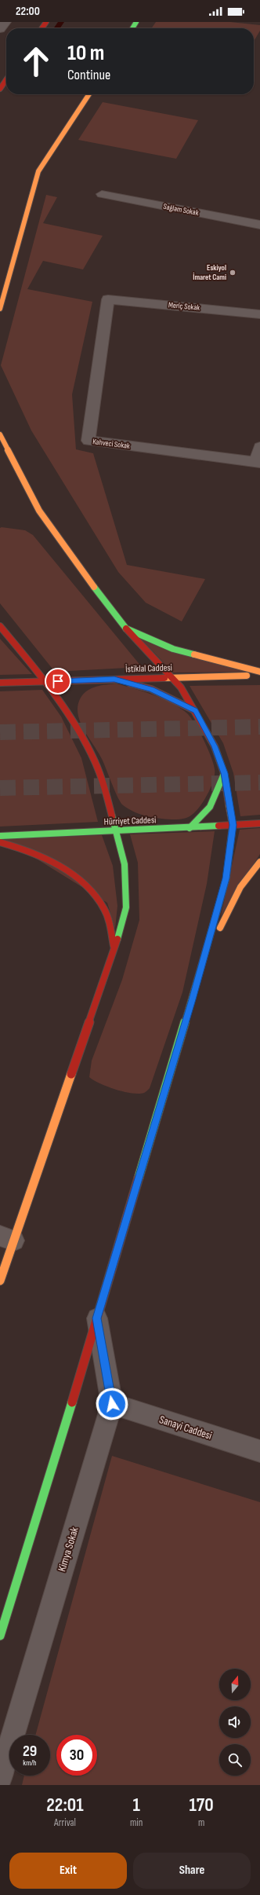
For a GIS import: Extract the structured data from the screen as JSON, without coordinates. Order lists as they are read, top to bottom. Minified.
{"streets":{"main road":["İstiklal Caddesi","Hürriyet Caddesi"],"street":["Sağlam Sokak","Meriç Sokak","Kahveci Sokak","Sanayi Caddesi","Kimya Sokak"]},"crossings":[["Meriç Sokak","Kahveci Sokak"],["Sanayi Caddesi","Kimya Sokak"]],"places":["Eskiyol İmaret Cami"],"north":"top","page":{"status":"22:00","turn":["10 m","Continue"],"speed":"29 km/h","limit":"30","eta":["22:01","Arrival","1","min","170","m"],"buttons":["Exit","Share"]}}
